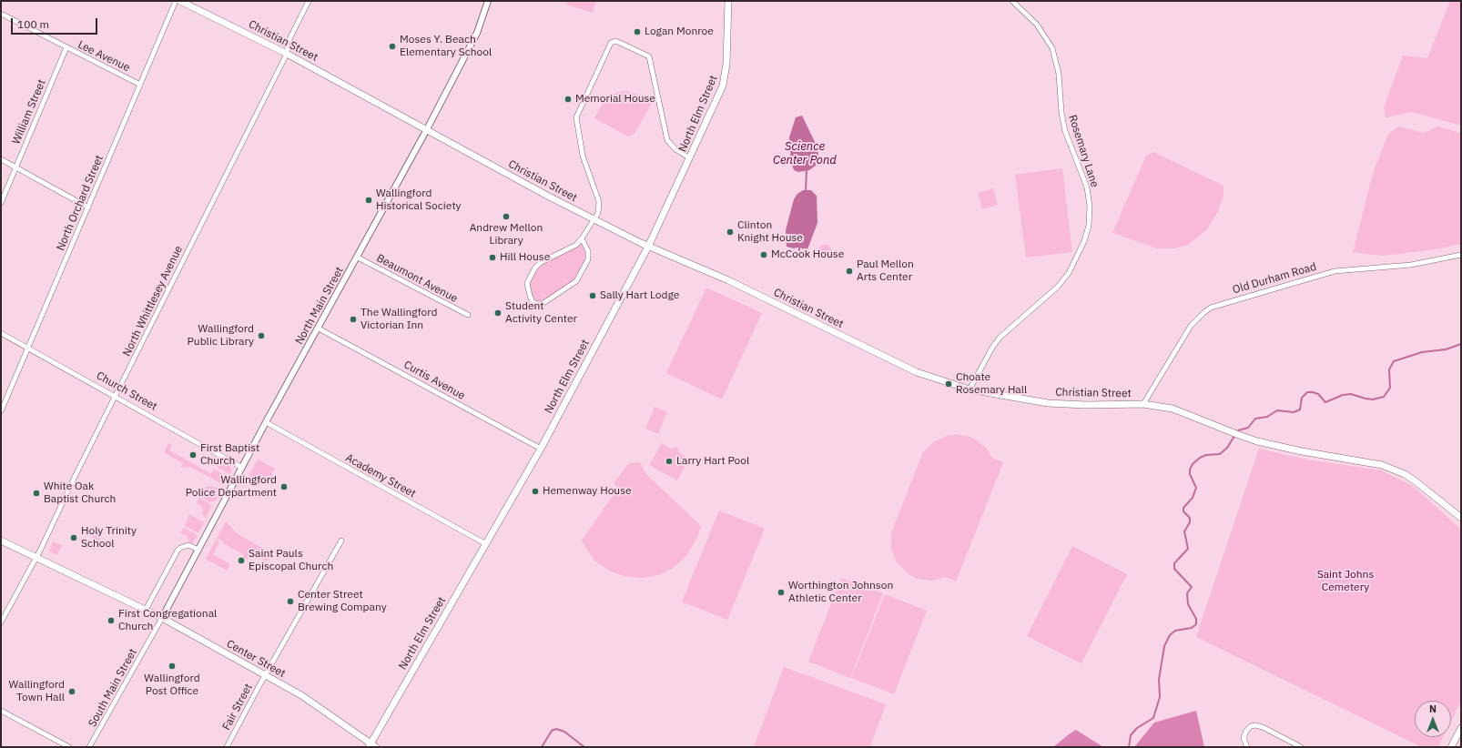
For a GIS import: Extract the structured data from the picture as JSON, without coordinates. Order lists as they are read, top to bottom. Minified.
{"streets":{"main road":["Christian Street","North Elm Street","Center Street"],"street":["Lee Avenue","William Street","Rosemary Lane","North Orchard Street","Beaumont Avenue","Old Durham Road","North Whittlesey Avenue","North Main Street","Curtis Avenue","Church Street","Academy Street","South Main Street","Fair Street"]},"crossings":[["Christian Street","North Elm Street"],["Christian Street","Rosemary Lane"],["Christian Street","Old Durham Road"],["Christian Street","North Whittlesey Avenue"],["Christian Street","North Main Street"],["Lee Avenue","William Street"],["Lee Avenue","North Orchard Street"],["North Elm Street","Curtis Avenue"],["North Elm Street","Academy Street"],["North Elm Street","Center Street"],["North Orchard Street","Church Street"],["Beaumont Avenue","North Main Street"],["North Whittlesey Avenue","Church Street"],["North Whittlesey Avenue","Center Street"],["North Main Street","Curtis Avenue"],["North Main Street","Church Street"],["North Main Street","Academy Street"],["North Main Street","Center Street"],["North Main Street","South Main Street"],["Center Street","South Main Street"],["Center Street","Fair Street"]],"water":["Science Center Pond"],"parks":["Saint Johns Cemetery"],"places":["Logan Monroe","Moses Y. Beach Elementary School","Memorial House","Wallingford Historical Society","Andrew Mellon Library","Clinton Knight House","McCook House","Hill House","Paul Mellon Arts Center","Sally Hart Lodge","Student Activity Center","The Wallingford Victorian Inn","Wallingford Public Library","Choate Rosemary Hall","First Baptist Church","Larry Hart Pool","Wallingford Police Department","Hemenway House","White Oak Baptist Church","Holy Trinity School","Saint Pauls Episcopal Church","Worthington Johnson Athletic Center","Center Street Brewing Company","First Congregational Church","Wallingford Post Office","Wallingford Town Hall"],"scale_bar":"100 m","north":"top"}
